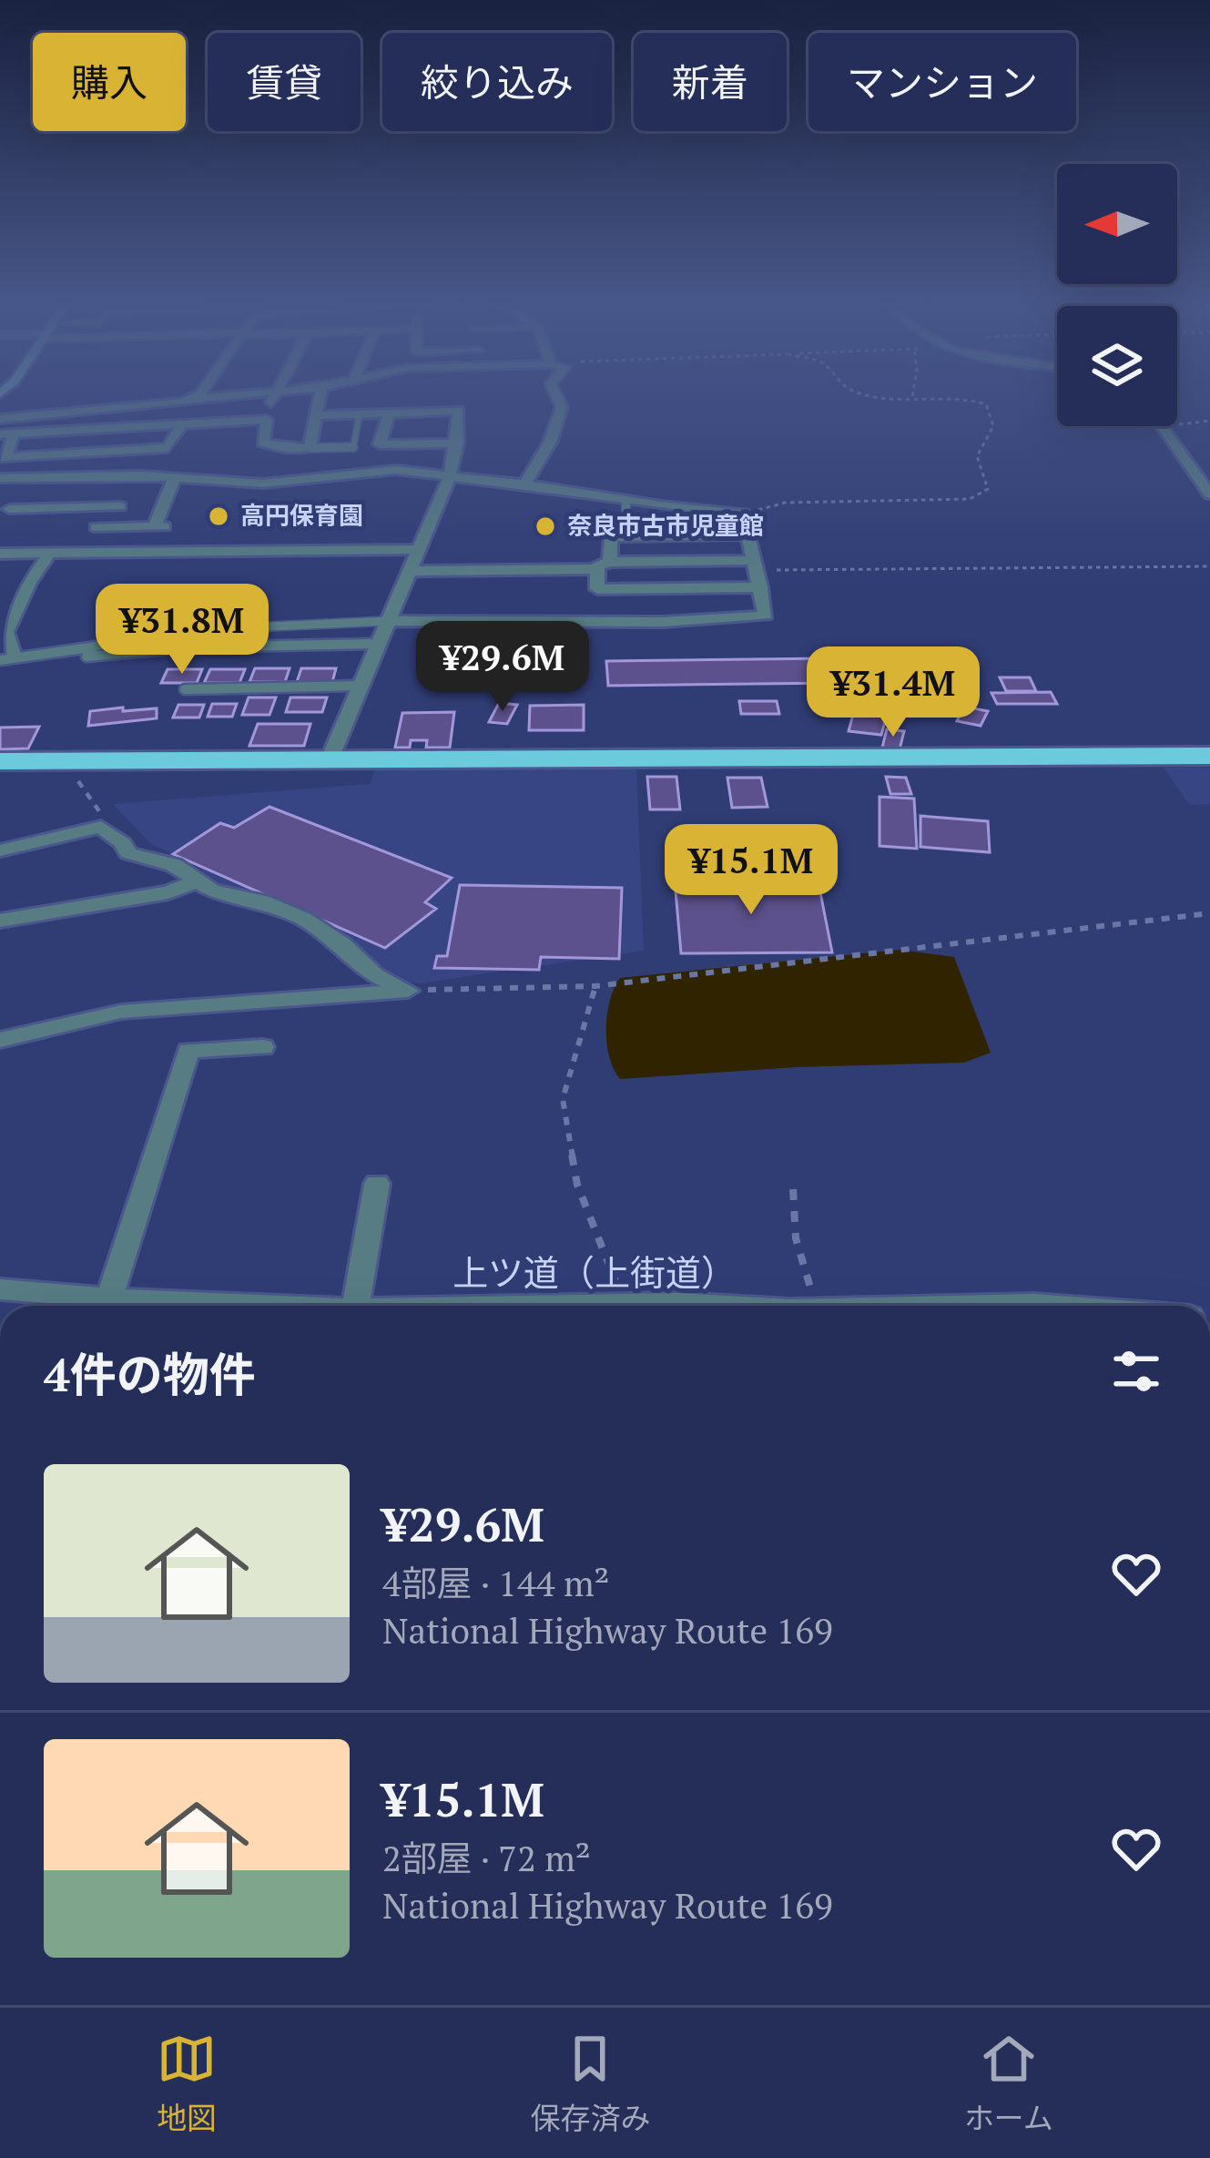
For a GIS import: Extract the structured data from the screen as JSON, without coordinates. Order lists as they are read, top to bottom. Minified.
{"streets":{"street":["上ツ道（上街道）"]},"places":["高円保育園","奈良市古市児童館"],"north":"left","page":{"chip":["購入","賃貸","絞り込み","新着","マンション"],"price":["¥31.8M","¥29.6M","¥31.4M","¥15.1M"],"heading":"4件の物件","list":[{"name":"¥29.6M","note":"4部屋 · 144 m² · National Highway Route 169"},{"name":"¥15.1M","note":"2部屋 · 72 m² · National Highway Route 169"}],"tabs":["地図","保存済み","ホーム"]}}
